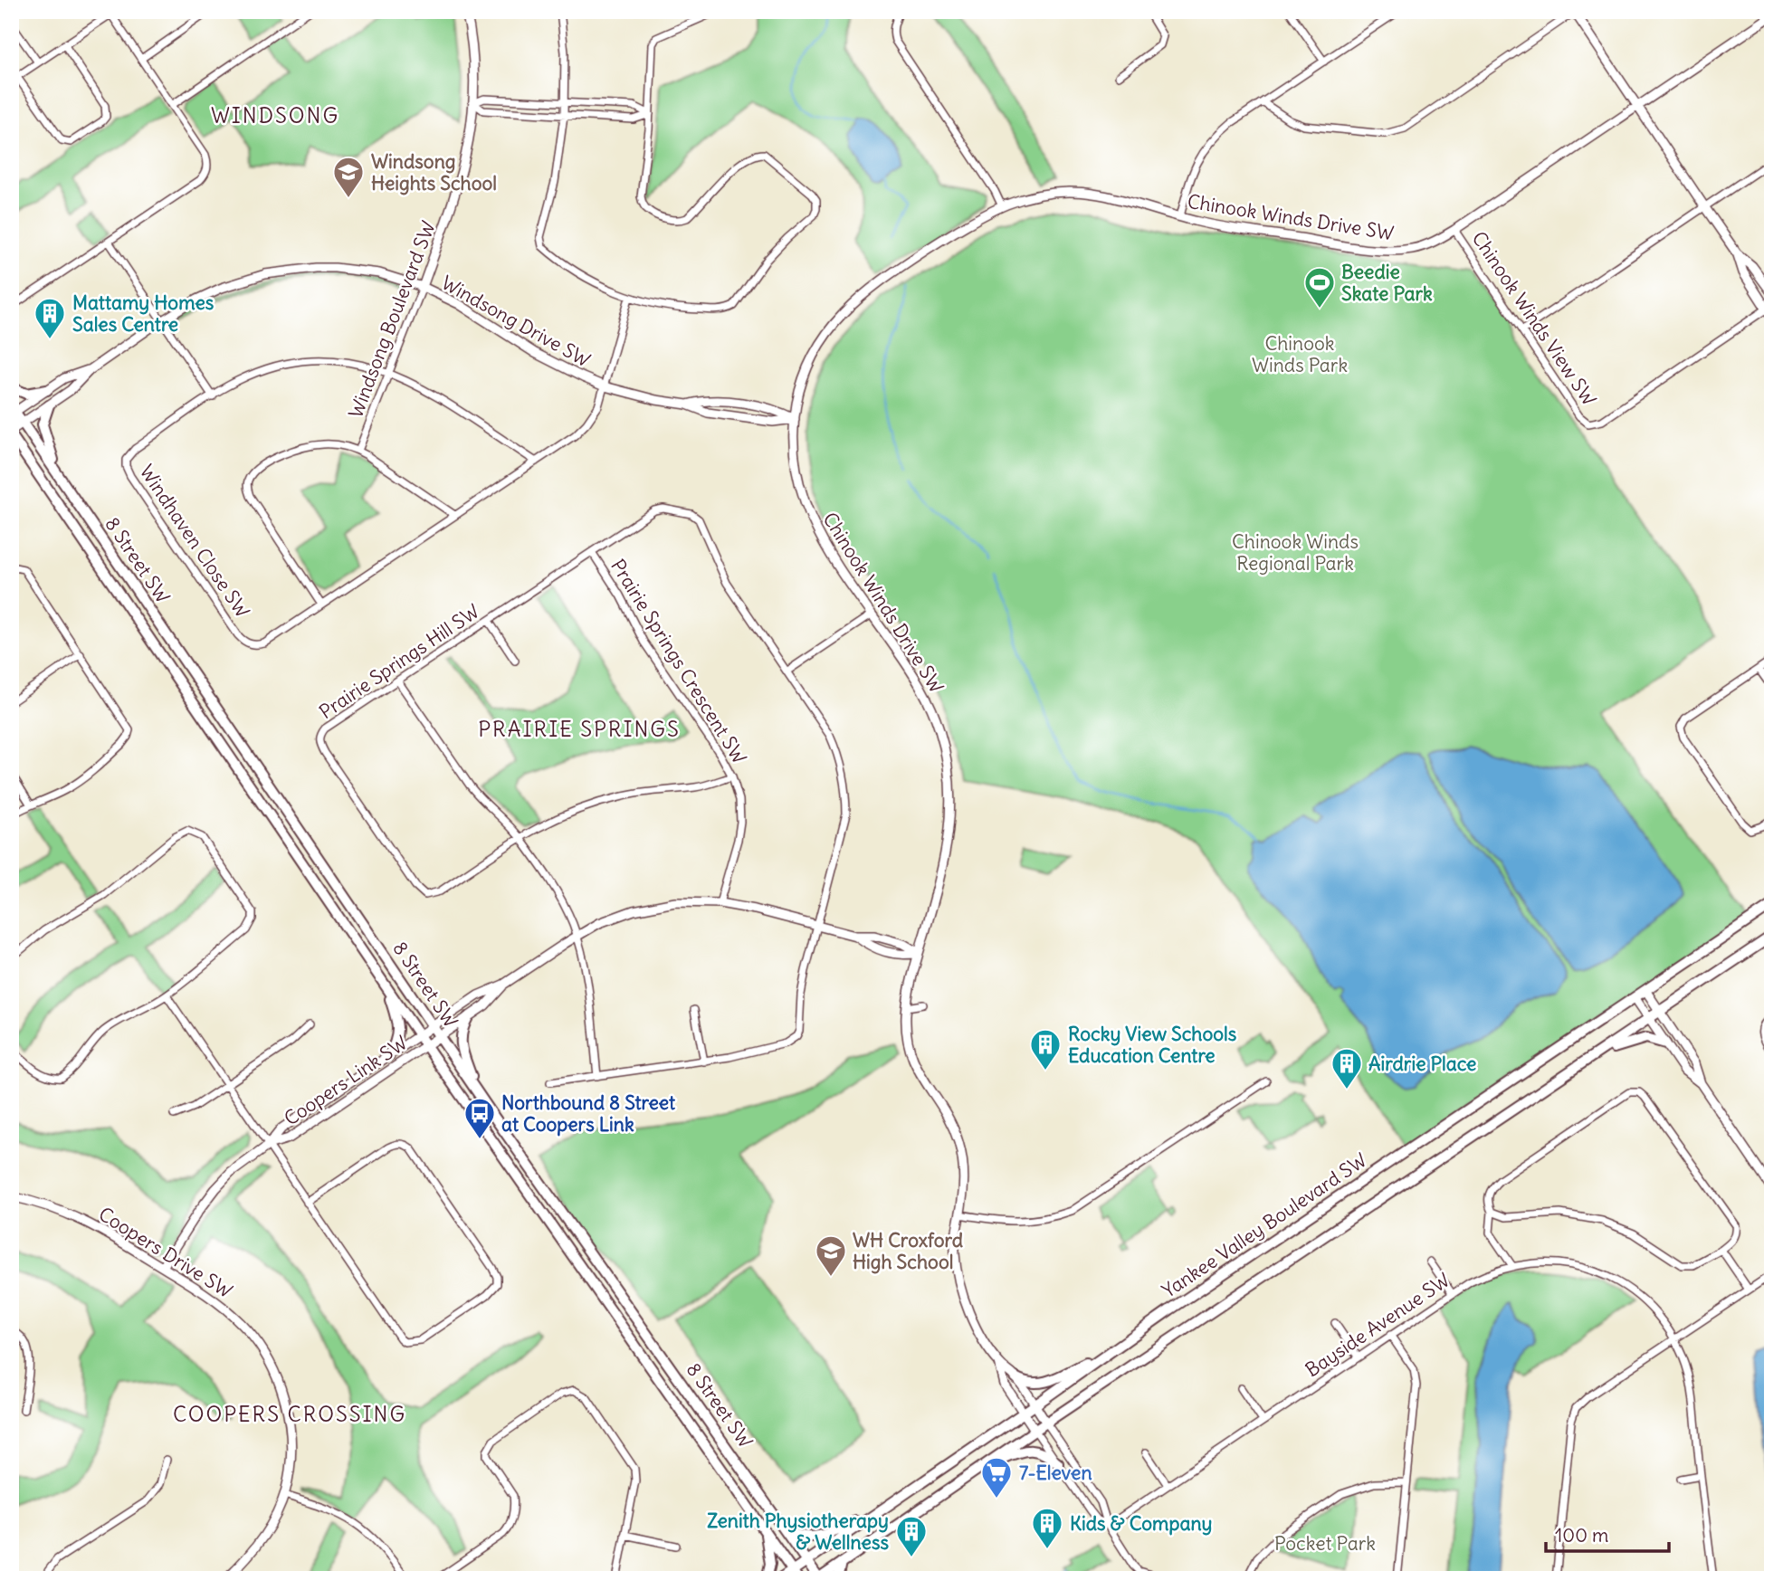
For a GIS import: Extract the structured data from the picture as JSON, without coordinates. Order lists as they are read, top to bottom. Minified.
{"streets":{"main road":["8 Street SW","Yankee Valley Boulevard SW"],"street":["Chinook Winds Drive SW","Chinook Winds View SW","Windsong Boulevard SW","Windsong Drive SW","Windhaven Close SW","Prairie Springs Hill SW","Prairie Springs Crescent SW","Coopers Link SW","Coopers Drive SW","Bayside Avenue SW"]},"crossings":[["Chinook Winds Drive SW","Chinook Winds View SW"],["Chinook Winds Drive SW","Windsong Drive SW"],["Chinook Winds Drive SW","Yankee Valley Boulevard SW"],["Windsong Boulevard SW","Windsong Drive SW"],["Windsong Boulevard SW","Windhaven Close SW"],["Windsong Drive SW","Windhaven Close SW"],["Windsong Drive SW","8 Street SW"],["8 Street SW","Coopers Link SW"],["8 Street SW","Yankee Valley Boulevard SW"],["Prairie Springs Hill SW","Prairie Springs Crescent SW"],["Coopers Link SW","Coopers Drive SW"]],"districts":["WINDSONG","PRAIRIE SPRINGS","COOPERS CROSSING"],"parks":["Chinook Winds Park","Chinook Winds Regional Park","Pocket Park"],"places":{"school or university":["Windsong Heights School","WH Croxford High School"],"sports":["Beedie Skate Park"],"building":["Mattamy Homes Sales Centre","Rocky View Schools Education Centre","Airdrie Place","Kids & Company","Zenith Physiotherapy & Wellness"],"bus stop":["Northbound 8 Street at Coopers Link"],"supermarket":["7-Eleven"]},"scale_bar":"100 m"}
